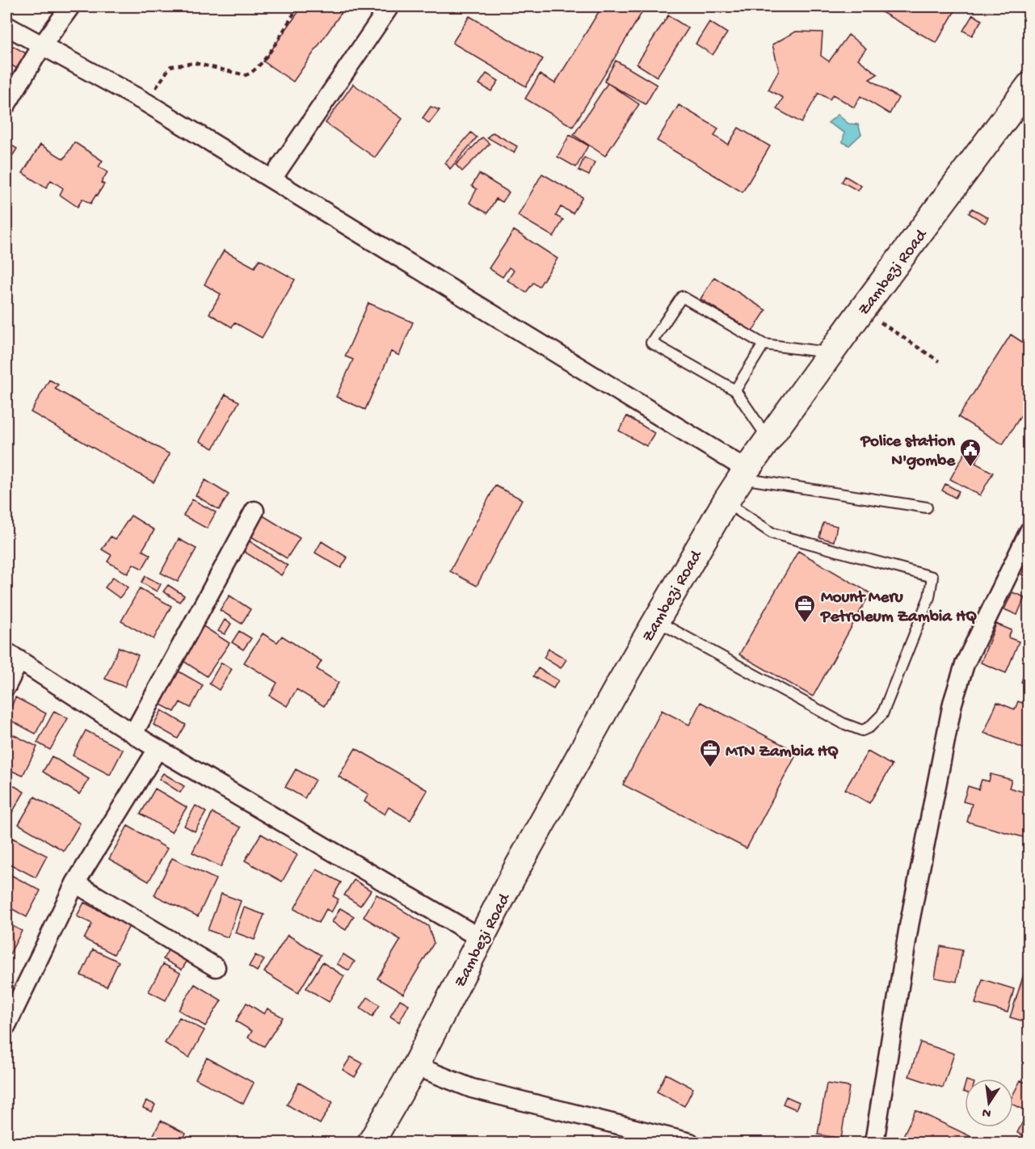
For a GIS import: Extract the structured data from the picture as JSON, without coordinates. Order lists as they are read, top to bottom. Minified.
{"streets":{"main road":["Zambezi Road"]},"places":{"public building":["Police station N'gombe"],"office":["Mount Meru Petroleum Zambia HQ","MTN Zambia HQ"]},"north":"bottom"}
